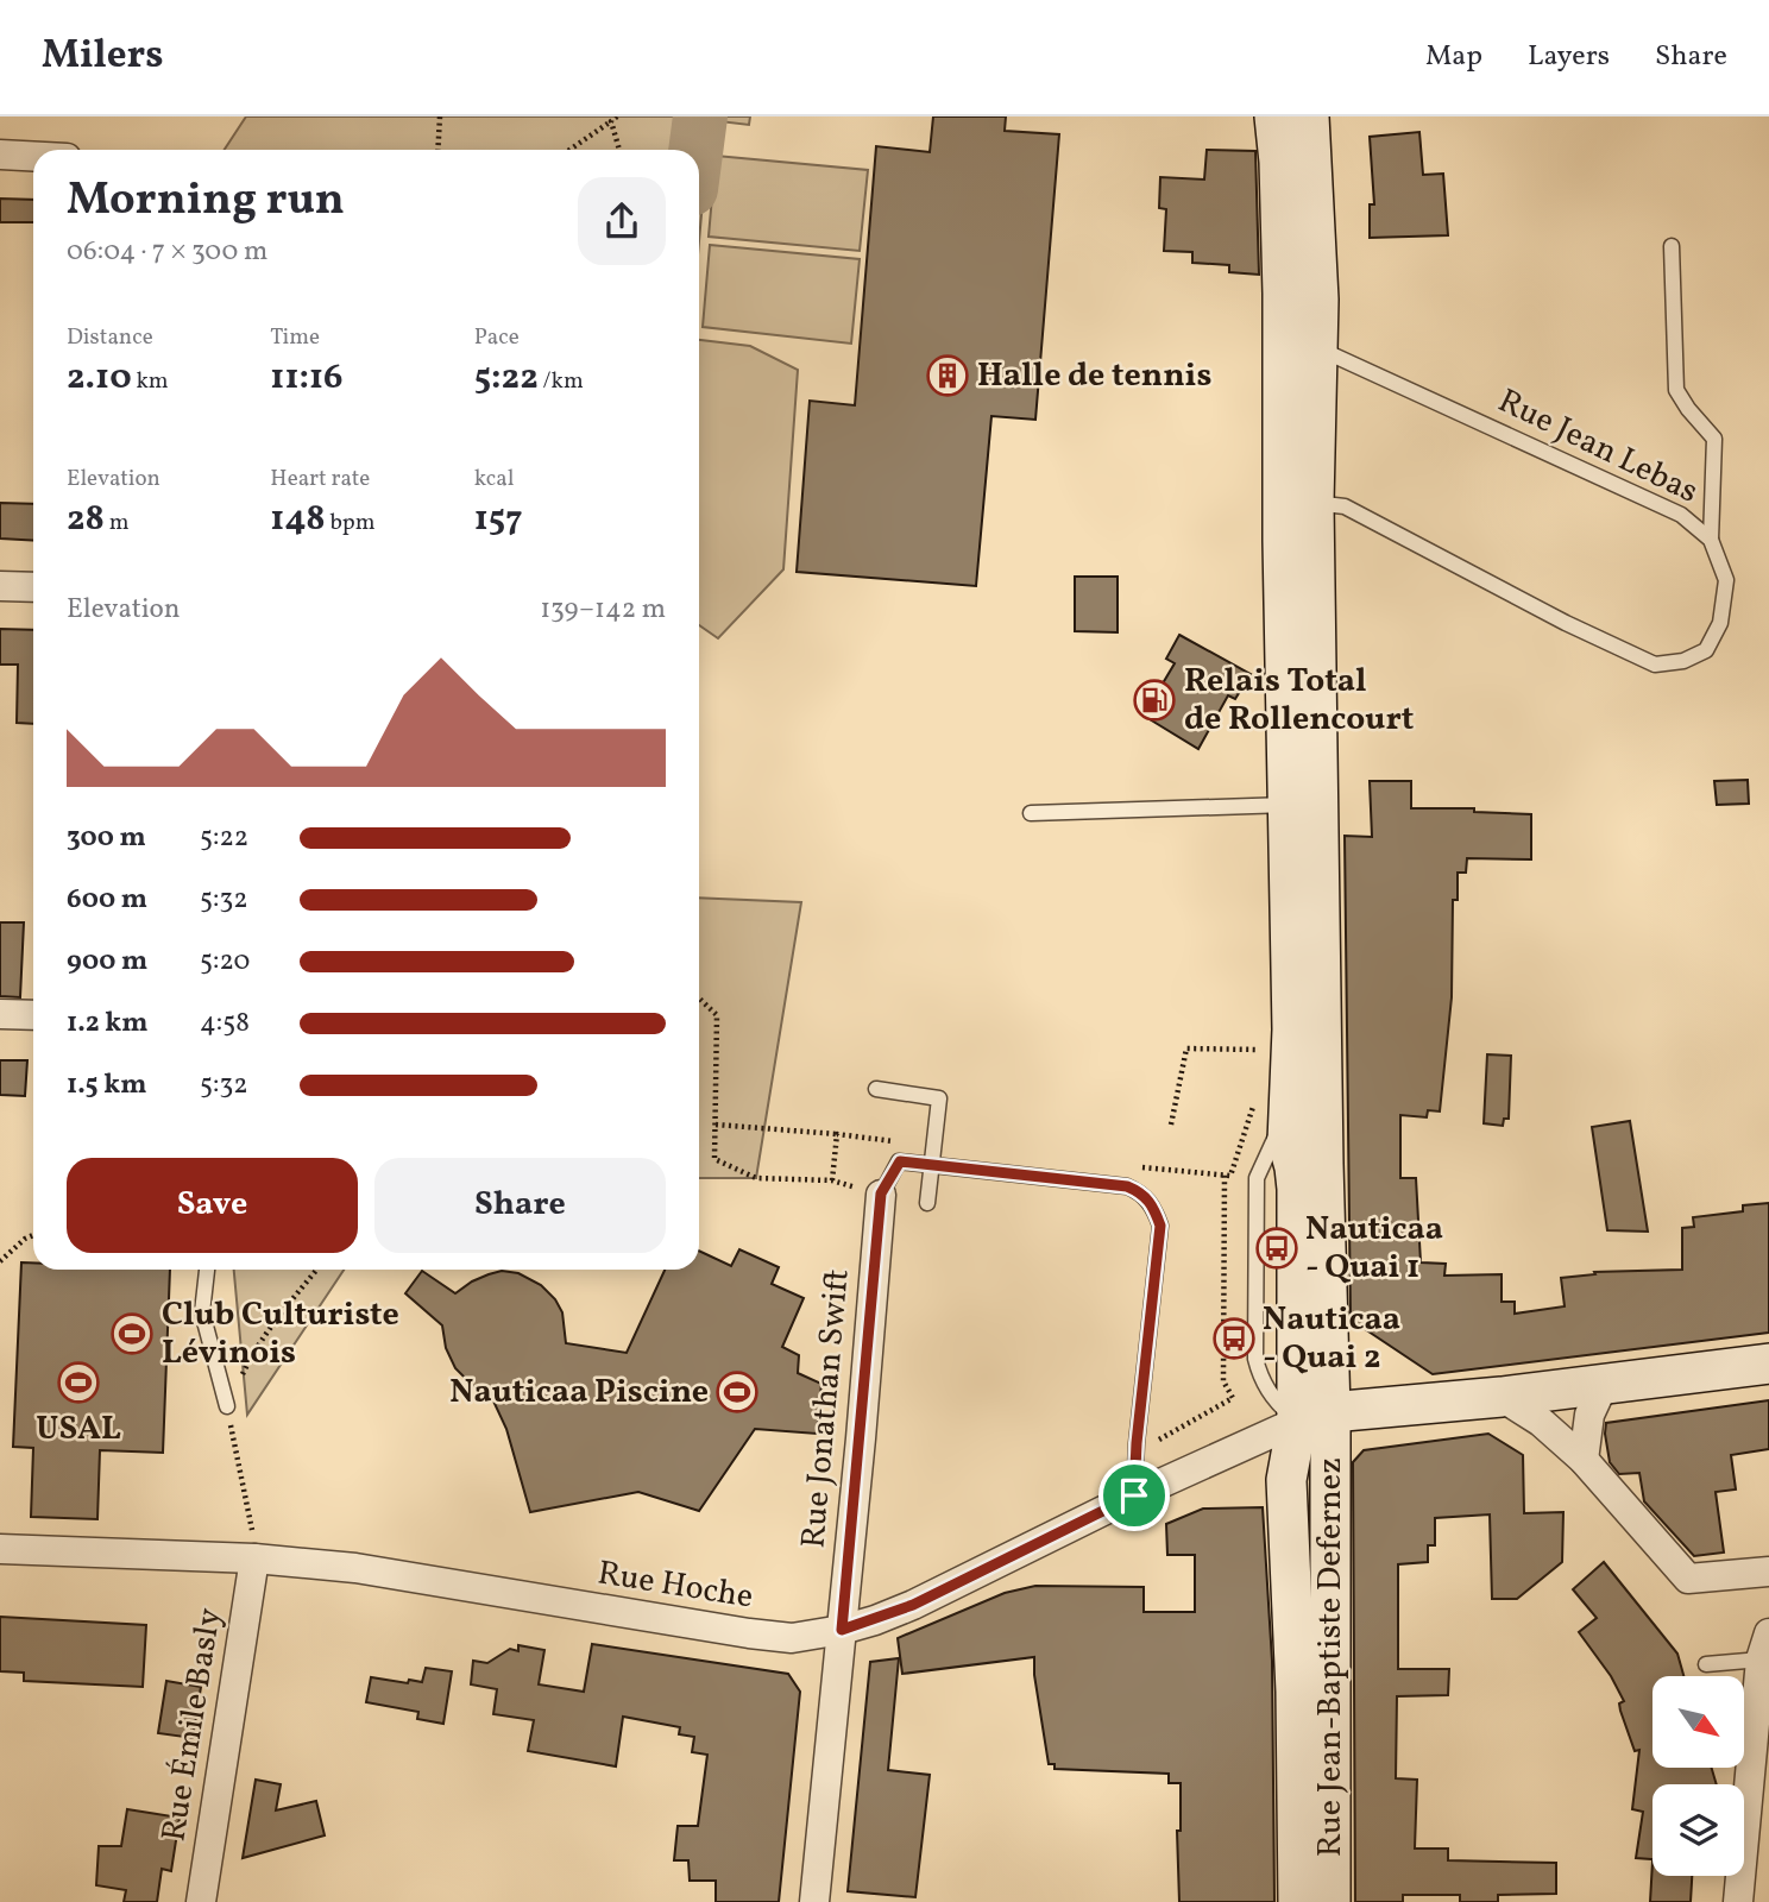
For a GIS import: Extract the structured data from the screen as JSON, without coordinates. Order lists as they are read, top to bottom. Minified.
{"streets":{"main road":["Rue Jean-Baptiste Defernez"],"street":["Rue Jonathan Swift","Rue Hoche","Rue Émile Basly"],"lane":["Rue Jean Lebas"]},"crossings":[["Rue Jonathan Swift","Rue Hoche"],["Rue Hoche","Rue Jean-Baptiste Defernez"],["Rue Hoche","Rue Émile Basly"]],"places":{"building":["Halle de tennis"],"fuel station":["Relais Total de Rollencourt"],"bus stop":["Nauticaa - Quai 1","Nauticaa - Quai 2"],"sports":["Club Culturiste Lévinois","USAL","Nauticaa Piscine"]},"north":"bottom right","page":{"header":"Milers","nav":["Map","Layers","Share"],"heading":["Morning run","06:04 · 7 × 300 m"],"stats":[["Distance","2.10 km"],["Time","11:16"],["Pace","5:22 /km"],["Elevation","28 m"],["Heart rate","148 bpm"],["kcal","157"]],"chart":["Elevation","139–142 m"],"list":[{"name":"300 m","note":"5:22"},{"name":"600 m","note":"5:32"},{"name":"900 m","note":"5:20"},{"name":"1.2 km","note":"4:58"},{"name":"1.5 km","note":"5:32"}],"buttons":["Save","Share"]}}
